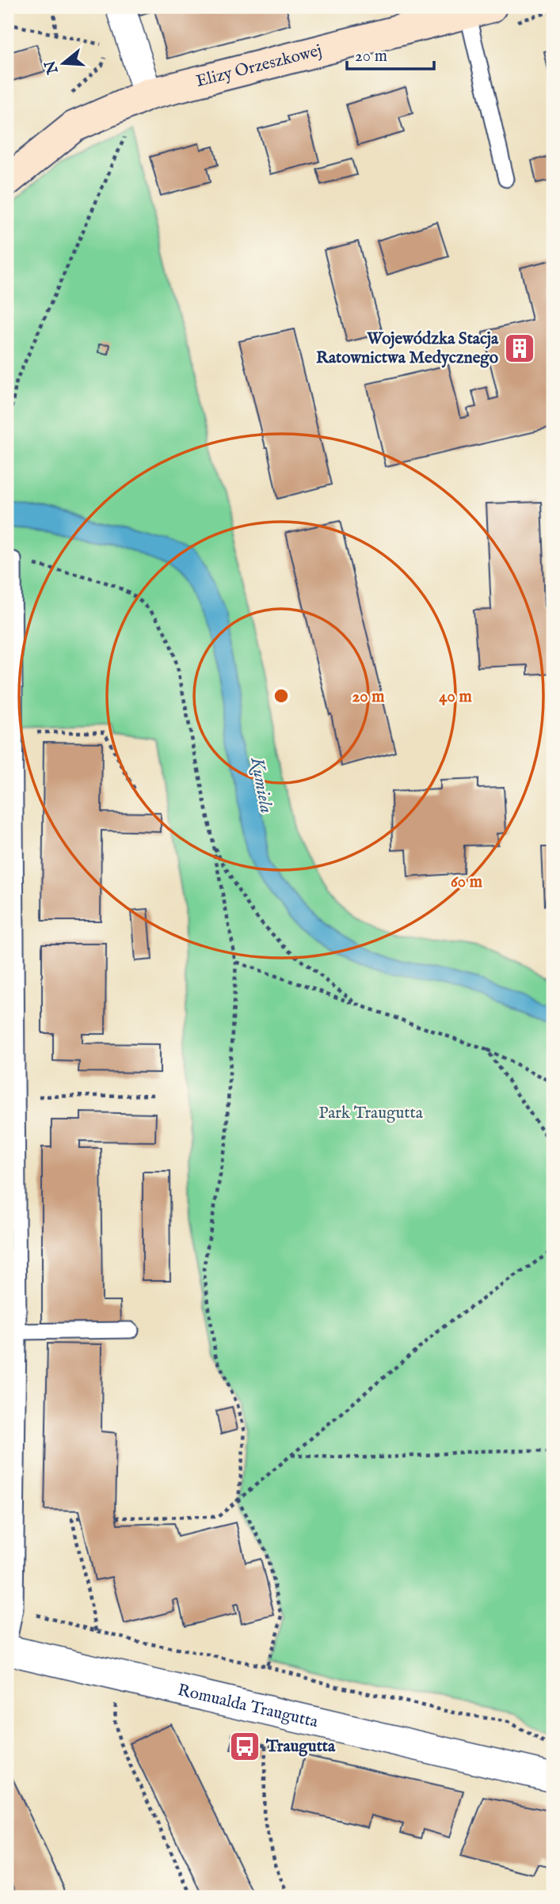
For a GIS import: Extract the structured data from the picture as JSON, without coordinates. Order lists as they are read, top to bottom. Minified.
{"streets":{"street":["Elizy Orzeszkowej","Romualda Traugutta"]},"water":["Kumiela"],"parks":["Park Traugutta"],"places":{"building":["Wojewódzka Stacja Ratownictwa Medycznego"],"bus stop":["Traugutta"]},"scale_bar":"20 m","north":"left","rings":["20 m","40 m","60 m"]}
